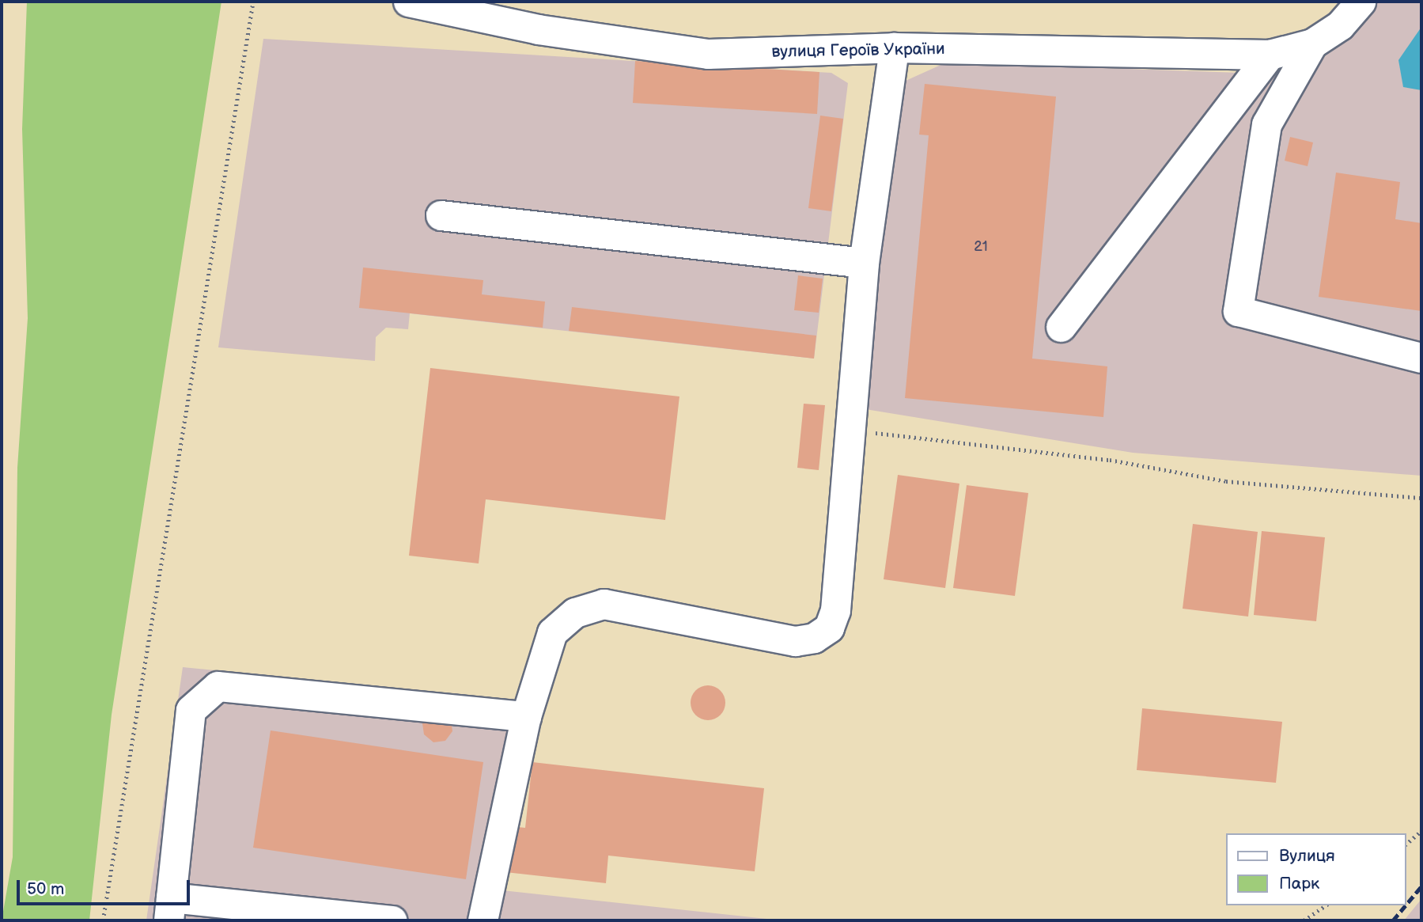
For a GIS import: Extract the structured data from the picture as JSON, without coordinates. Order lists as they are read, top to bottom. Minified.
{"streets":{"street":["вулиця Героїв України"]},"house_numbers":["21"],"legend":["Вулиця","Парк"],"scale_bar":"50 m"}
